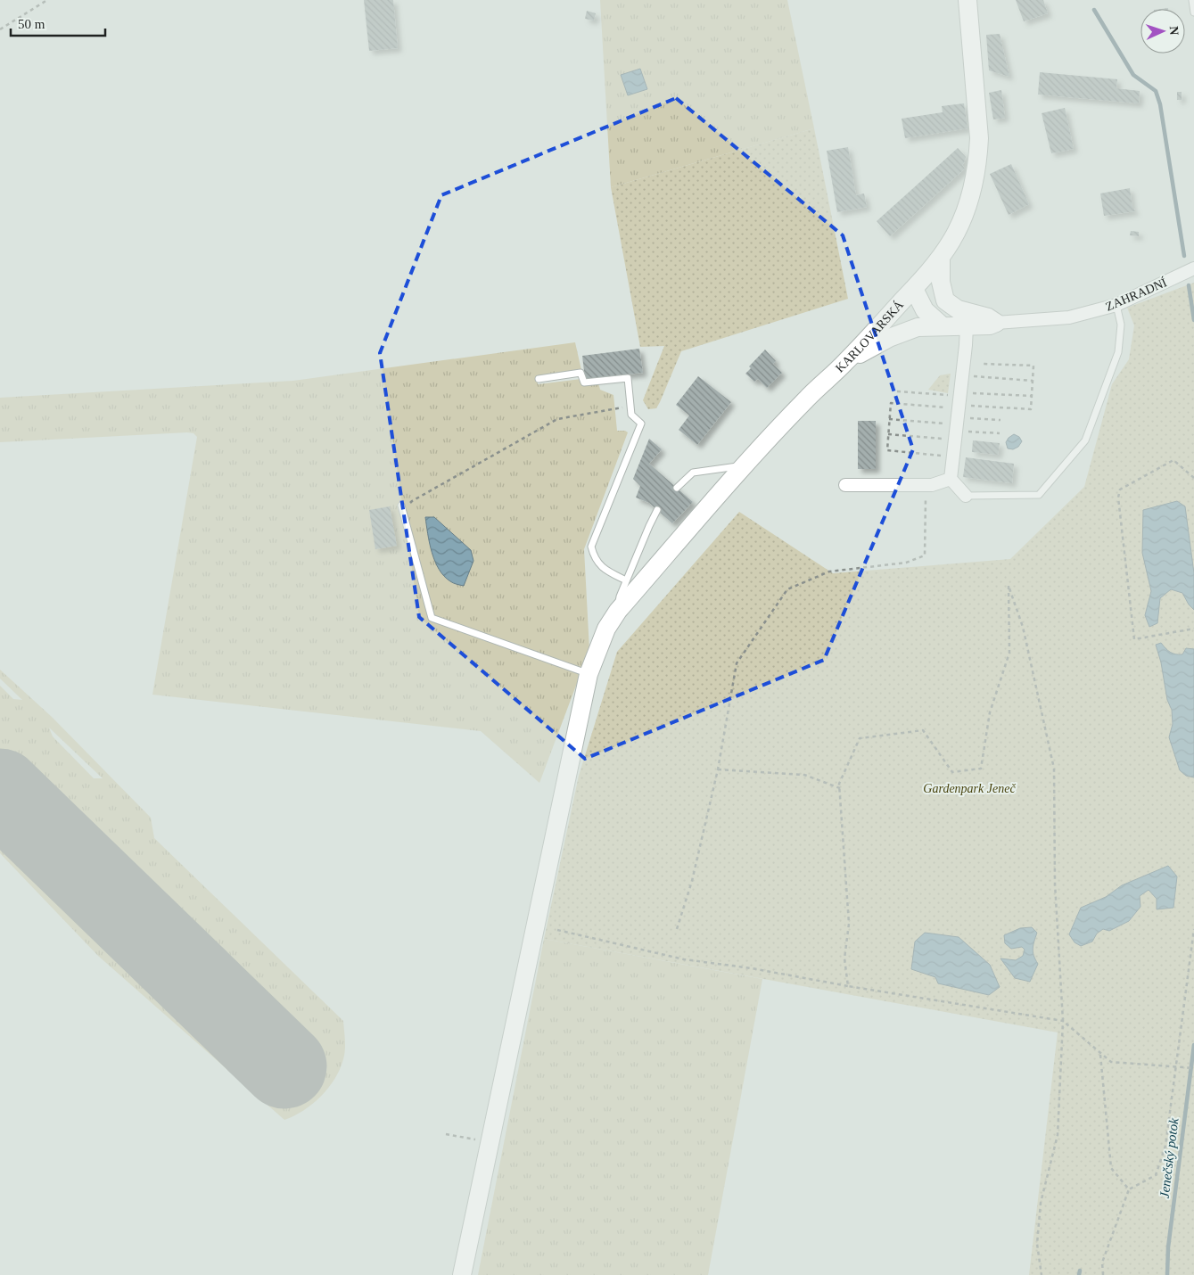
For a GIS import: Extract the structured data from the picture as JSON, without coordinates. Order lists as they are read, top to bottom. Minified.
{"streets":{"main road":["KARLOVARSKÁ"],"street":["ZAHRADNÍ"]},"water":["Jenečský potok"],"parks":["Gardenpark Jeneč"],"scale_bar":"50 m","north":"right"}
